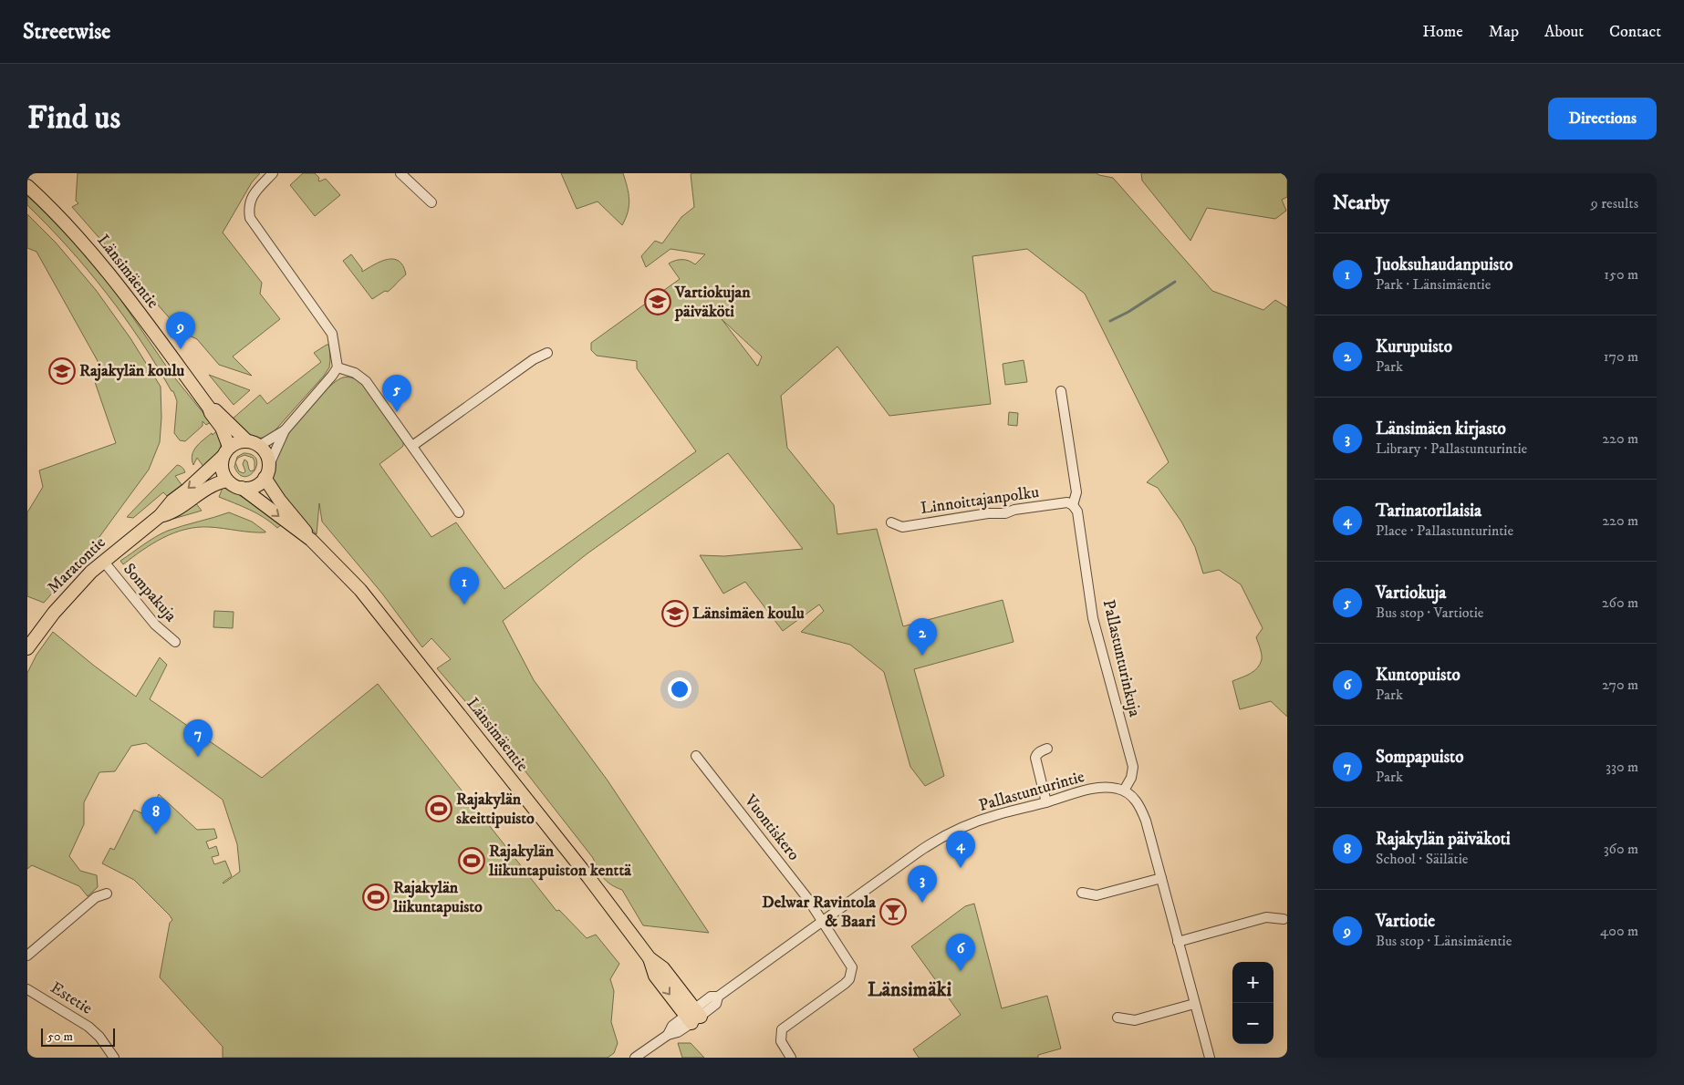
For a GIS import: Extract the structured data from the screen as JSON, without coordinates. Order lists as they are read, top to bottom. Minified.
{"streets":{"main road":["Länsimäentie","Maratontie"],"street":["Linnoittajanpolku","Sompakuja","Pallastunturinkuja","Pallastunturintie","Vuontiskero","Estetie"]},"crossings":[["Länsimäentie","Maratontie"],["Länsimäentie","Pallastunturintie"],["Linnoittajanpolku","Pallastunturinkuja"],["Maratontie","Sompakuja"],["Pallastunturinkuja","Pallastunturintie"],["Pallastunturintie","Vuontiskero"]],"districts":["Länsimäki"],"places":{"school or university":["Vartiokujan päiväköti","Rajakylän koulu","Länsimäen koulu"],"sports":["Rajakylän skeittipuisto","Rajakylän liikuntapuiston kenttä","Rajakylän liikuntapuisto"],"bar":["Delwar Ravintola & Baari"]},"scale_bar":"50 m","page":{"header":"Streetwise","nav":["Home","Map","About","Contact"],"buttons":"Directions","title":"Find us","heading":["Nearby","9 results"],"list":[{"mark":"1","name":"Juoksuhaudanpuisto","note":"Park · Länsimäentie","value":"150 m"},{"mark":"2","name":"Kurupuisto","note":"Park","value":"170 m"},{"mark":"3","name":"Länsimäen kirjasto","note":"Library · Pallastunturintie","value":"220 m"},{"mark":"4","name":"Tarinatorilaisia","note":"Place · Pallastunturintie","value":"220 m"},{"mark":"5","name":"Vartiokuja","note":"Bus stop · Vartiotie","value":"260 m"},{"mark":"6","name":"Kuntopuisto","note":"Park","value":"270 m"},{"mark":"7","name":"Sompapuisto","note":"Park","value":"330 m"},{"mark":"8","name":"Rajakylän päiväkoti","note":"School · Säilätie","value":"360 m"},{"mark":"9","name":"Vartiotie","note":"Bus stop · Länsimäentie","value":"400 m"}],"pins":["9","5","1","2","7","8","4","3","6"],"map_buttons":["+","−"],"scale":"50 m"}}
